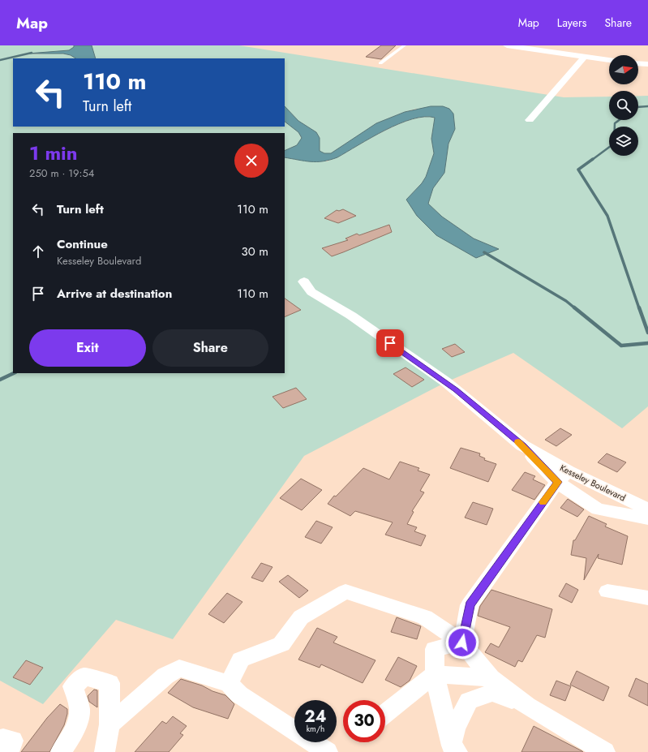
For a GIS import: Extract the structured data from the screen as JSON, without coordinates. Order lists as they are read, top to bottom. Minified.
{"streets":{"street":["Kesseley Boulevard"]},"north":"right","page":{"header":"Map","nav":["Map","Layers","Share"],"turn":["110 m","Turn left"],"heading":["1 min","250 m · 19:54"],"list":[{"name":"Turn left","value":"110 m"},{"name":"Continue","note":"Kesseley Boulevard","value":"30 m"},{"name":"Arrive at destination","value":"110 m"}],"buttons":["Exit","Share"],"speed":"24 km/h","limit":"30"}}
